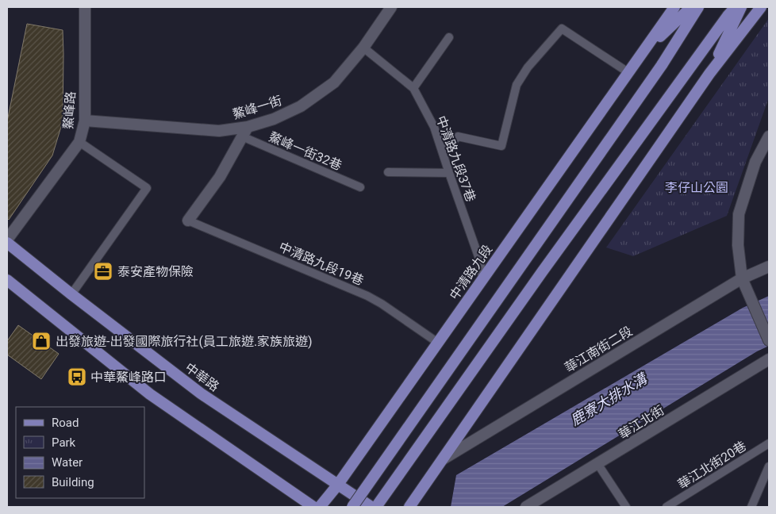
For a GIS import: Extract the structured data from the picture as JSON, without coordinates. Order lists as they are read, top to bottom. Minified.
{"streets":{"main road":["中清路九段","中華路"],"street":["鰲峰一街","鰲峰路","華江南街二段","華江北街"],"lane":["鰲峰一街32巷","中清路九段37巷","中清路九段19巷","華江北街20巷"]},"crossings":[["鰲峰一街","鰲峰路"],["鰲峰一街","鰲峰一街32巷"],["鰲峰一街","中清路九段37巷"],["鰲峰路","中華路"],["中清路九段37巷","中清路九段"],["中清路九段19巷","中清路九段"],["中清路九段","中華路"]],"water":["鹿寮大排水溝"],"parks":["李仔山公園"],"places":{"office":["泰安產物保險"],"shop":["出發旅遊-出發國際旅行社(員工旅遊.家族旅遊)"],"bus stop":["中華鰲峰路口"]},"legend":["Road","Park","Water","Building"]}
